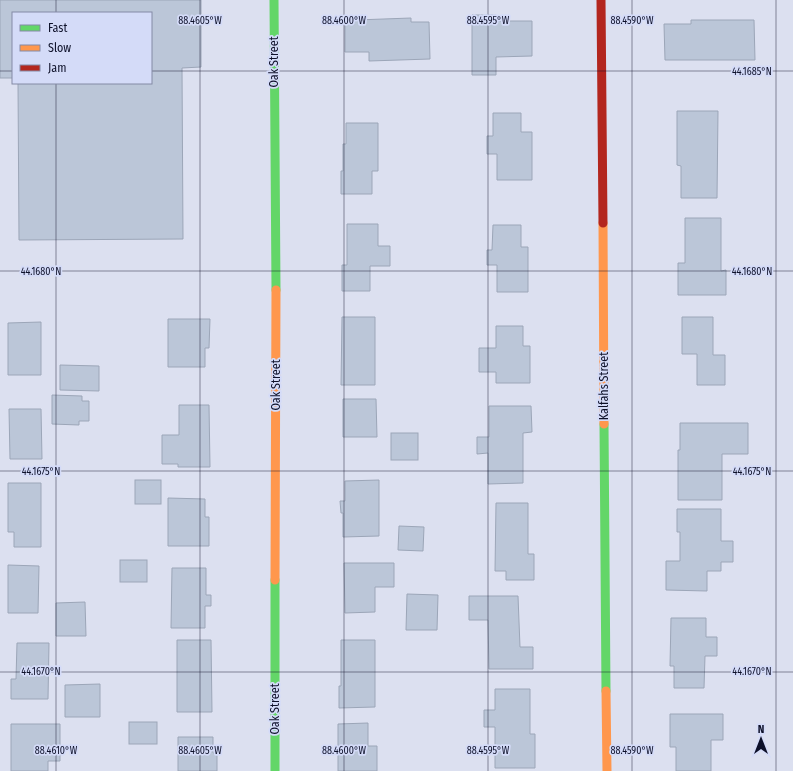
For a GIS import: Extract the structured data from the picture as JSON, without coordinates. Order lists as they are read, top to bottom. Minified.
{"streets":{"street":["Oak Street","Kalfahs Street"]},"legend":["Fast","Slow","Jam"],"north":"top","coordinates":["88.4605°W","88.4600°W","88.4595°W","88.4590°W","44.1685°N","44.1680°N","44.1675°N","44.1670°N","88.4610°W"]}
